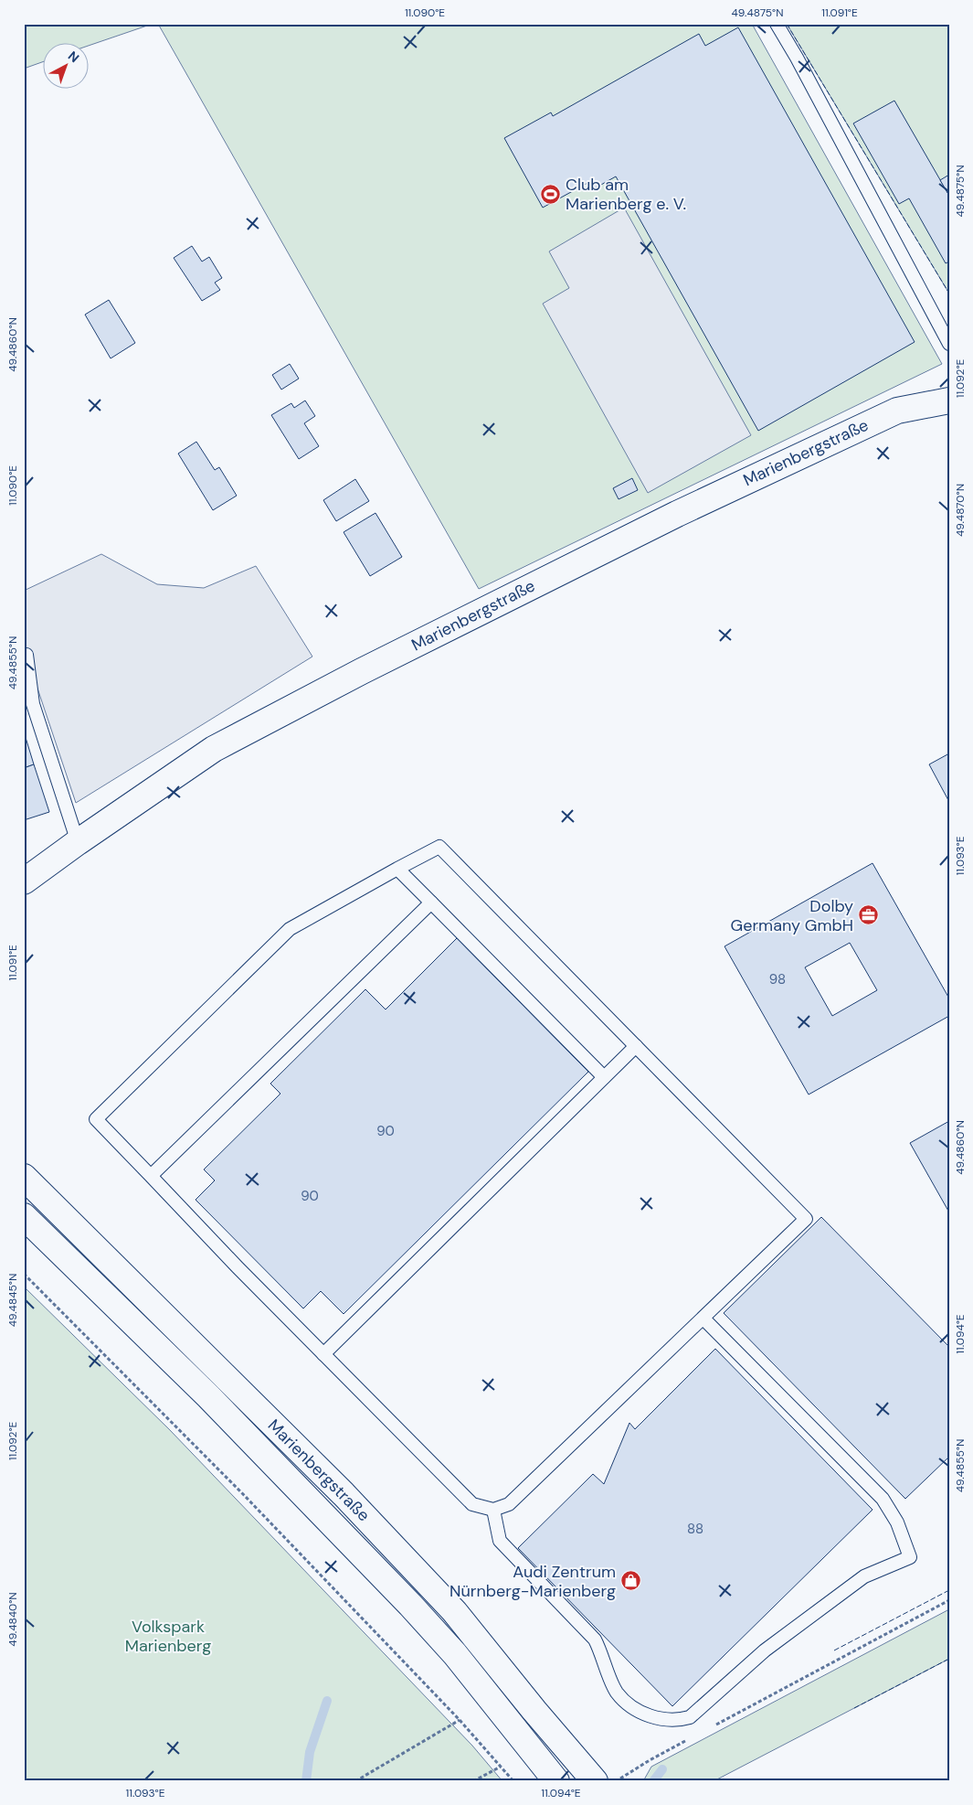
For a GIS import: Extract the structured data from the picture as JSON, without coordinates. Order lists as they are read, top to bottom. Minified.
{"streets":{"main road":["Marienbergstraße"]},"parks":["Volkspark Marienberg"],"places":{"sports":["Club am Marienberg e. V."],"office":["Dolby Germany GmbH"],"shop":["Audi Zentrum Nürnberg-Marienberg"]},"house_numbers":["98","90","90","88"],"north":"top right","coordinates":["11.090°E","49.4875°N","11.091°E","49.4860°N","11.092°E","49.4870°N","49.4855°N","11.093°E","49.4845°N","11.094°E","49.4840°N"]}
